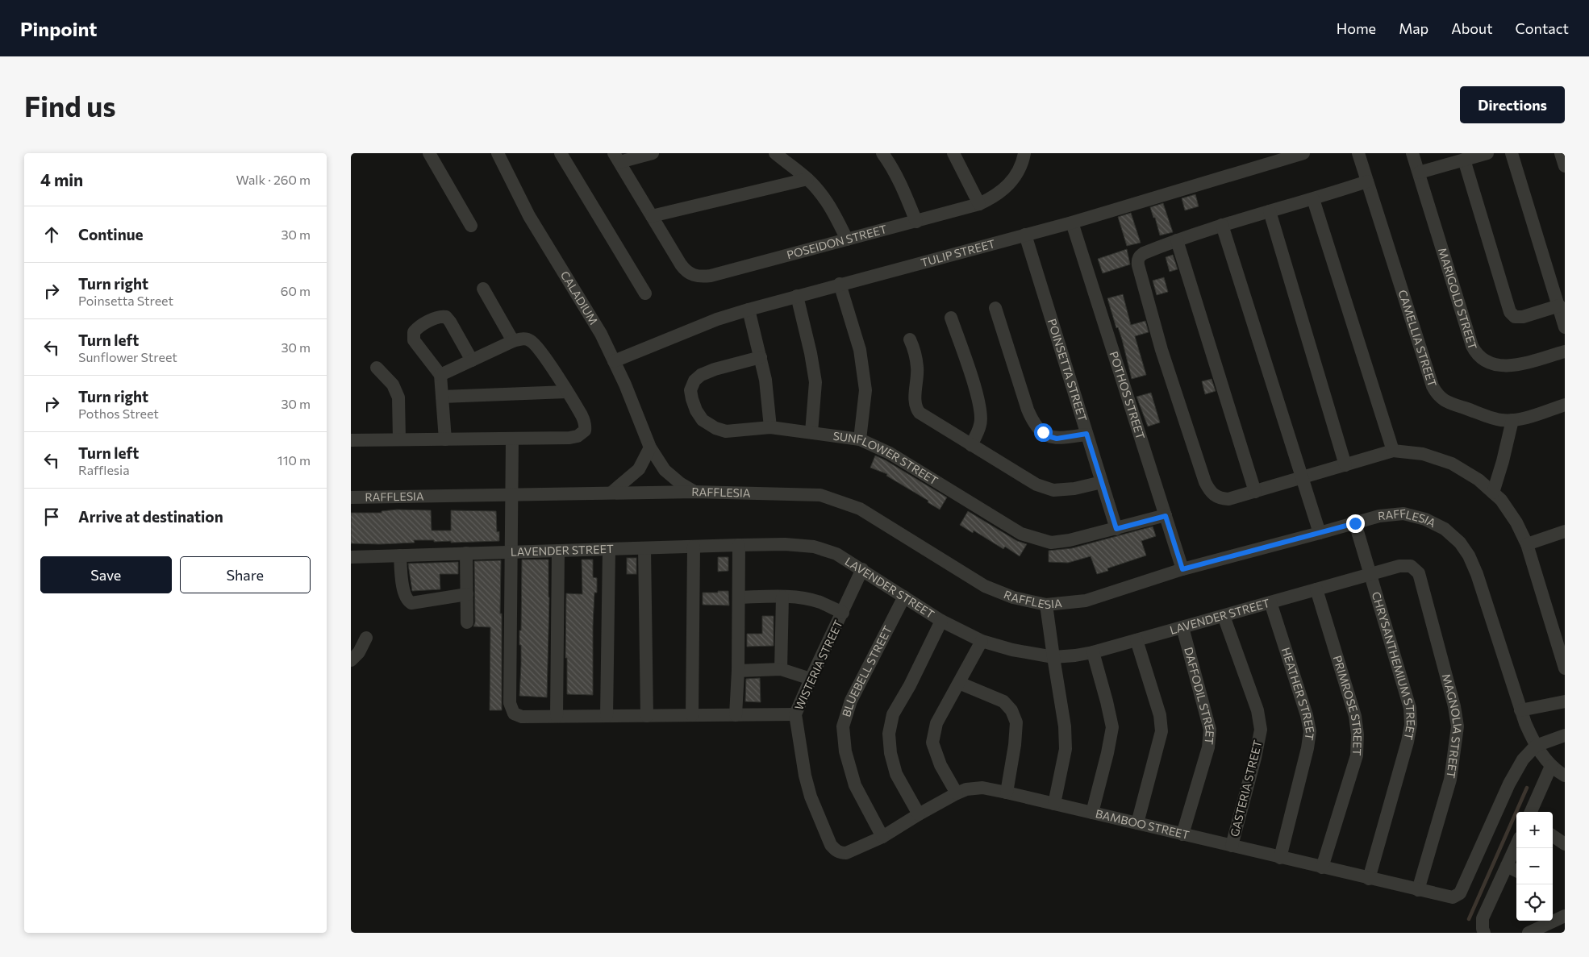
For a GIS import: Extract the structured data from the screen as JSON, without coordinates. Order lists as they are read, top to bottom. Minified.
{"streets":{"street":["POSEIDON STREET","TULIP STREET","CALADIUM","MARIGOLD STREET","CAMELLIA STREET","POINSETTA STREET","POTHOS STREET","SUNFLOWER STREET","RAFFLESIA","LAVENDER STREET","WISTERIA STREET","CHRYSANTHEMIUM STREET","BLUEBELL STREET","HEATHER STREET","DAFFODIL STREET","PRIMROSE STREET","MAGNOLIA STREET","GASTERIA STREET","BAMBOO STREET"]},"crossings":[["TULIP STREET","CALADIUM"],["TULIP STREET","POINSETTA STREET"],["TULIP STREET","POTHOS STREET"],["CALADIUM","RAFFLESIA"],["POINSETTA STREET","SUNFLOWER STREET"],["POTHOS STREET","SUNFLOWER STREET"],["POTHOS STREET","RAFFLESIA"],["RAFFLESIA","CHRYSANTHEMIUM STREET"],["RAFFLESIA","BAMBOO STREET"],["LAVENDER STREET","WISTERIA STREET"],["LAVENDER STREET","CHRYSANTHEMIUM STREET"],["LAVENDER STREET","BLUEBELL STREET"],["LAVENDER STREET","HEATHER STREET"],["LAVENDER STREET","DAFFODIL STREET"],["LAVENDER STREET","PRIMROSE STREET"],["LAVENDER STREET","MAGNOLIA STREET"],["LAVENDER STREET","GASTERIA STREET"],["WISTERIA STREET","BAMBOO STREET"],["CHRYSANTHEMIUM STREET","BAMBOO STREET"],["BLUEBELL STREET","BAMBOO STREET"],["HEATHER STREET","BAMBOO STREET"],["DAFFODIL STREET","BAMBOO STREET"],["PRIMROSE STREET","BAMBOO STREET"],["MAGNOLIA STREET","BAMBOO STREET"],["GASTERIA STREET","BAMBOO STREET"]],"page":{"header":"Pinpoint","nav":["Home","Map","About","Contact"],"buttons":["Directions",["Save","Share"]],"title":"Find us","heading":["4 min","Walk · 260 m"],"list":[["Continue","30 m"],["Turn right","Poinsetta Street","60 m"],["Turn left","Sunflower Street","30 m"],["Turn right","Pothos Street","30 m"],["Turn left","Rafflesia","110 m"],"Arrive at destination"],"map_buttons":["+","−"]}}
